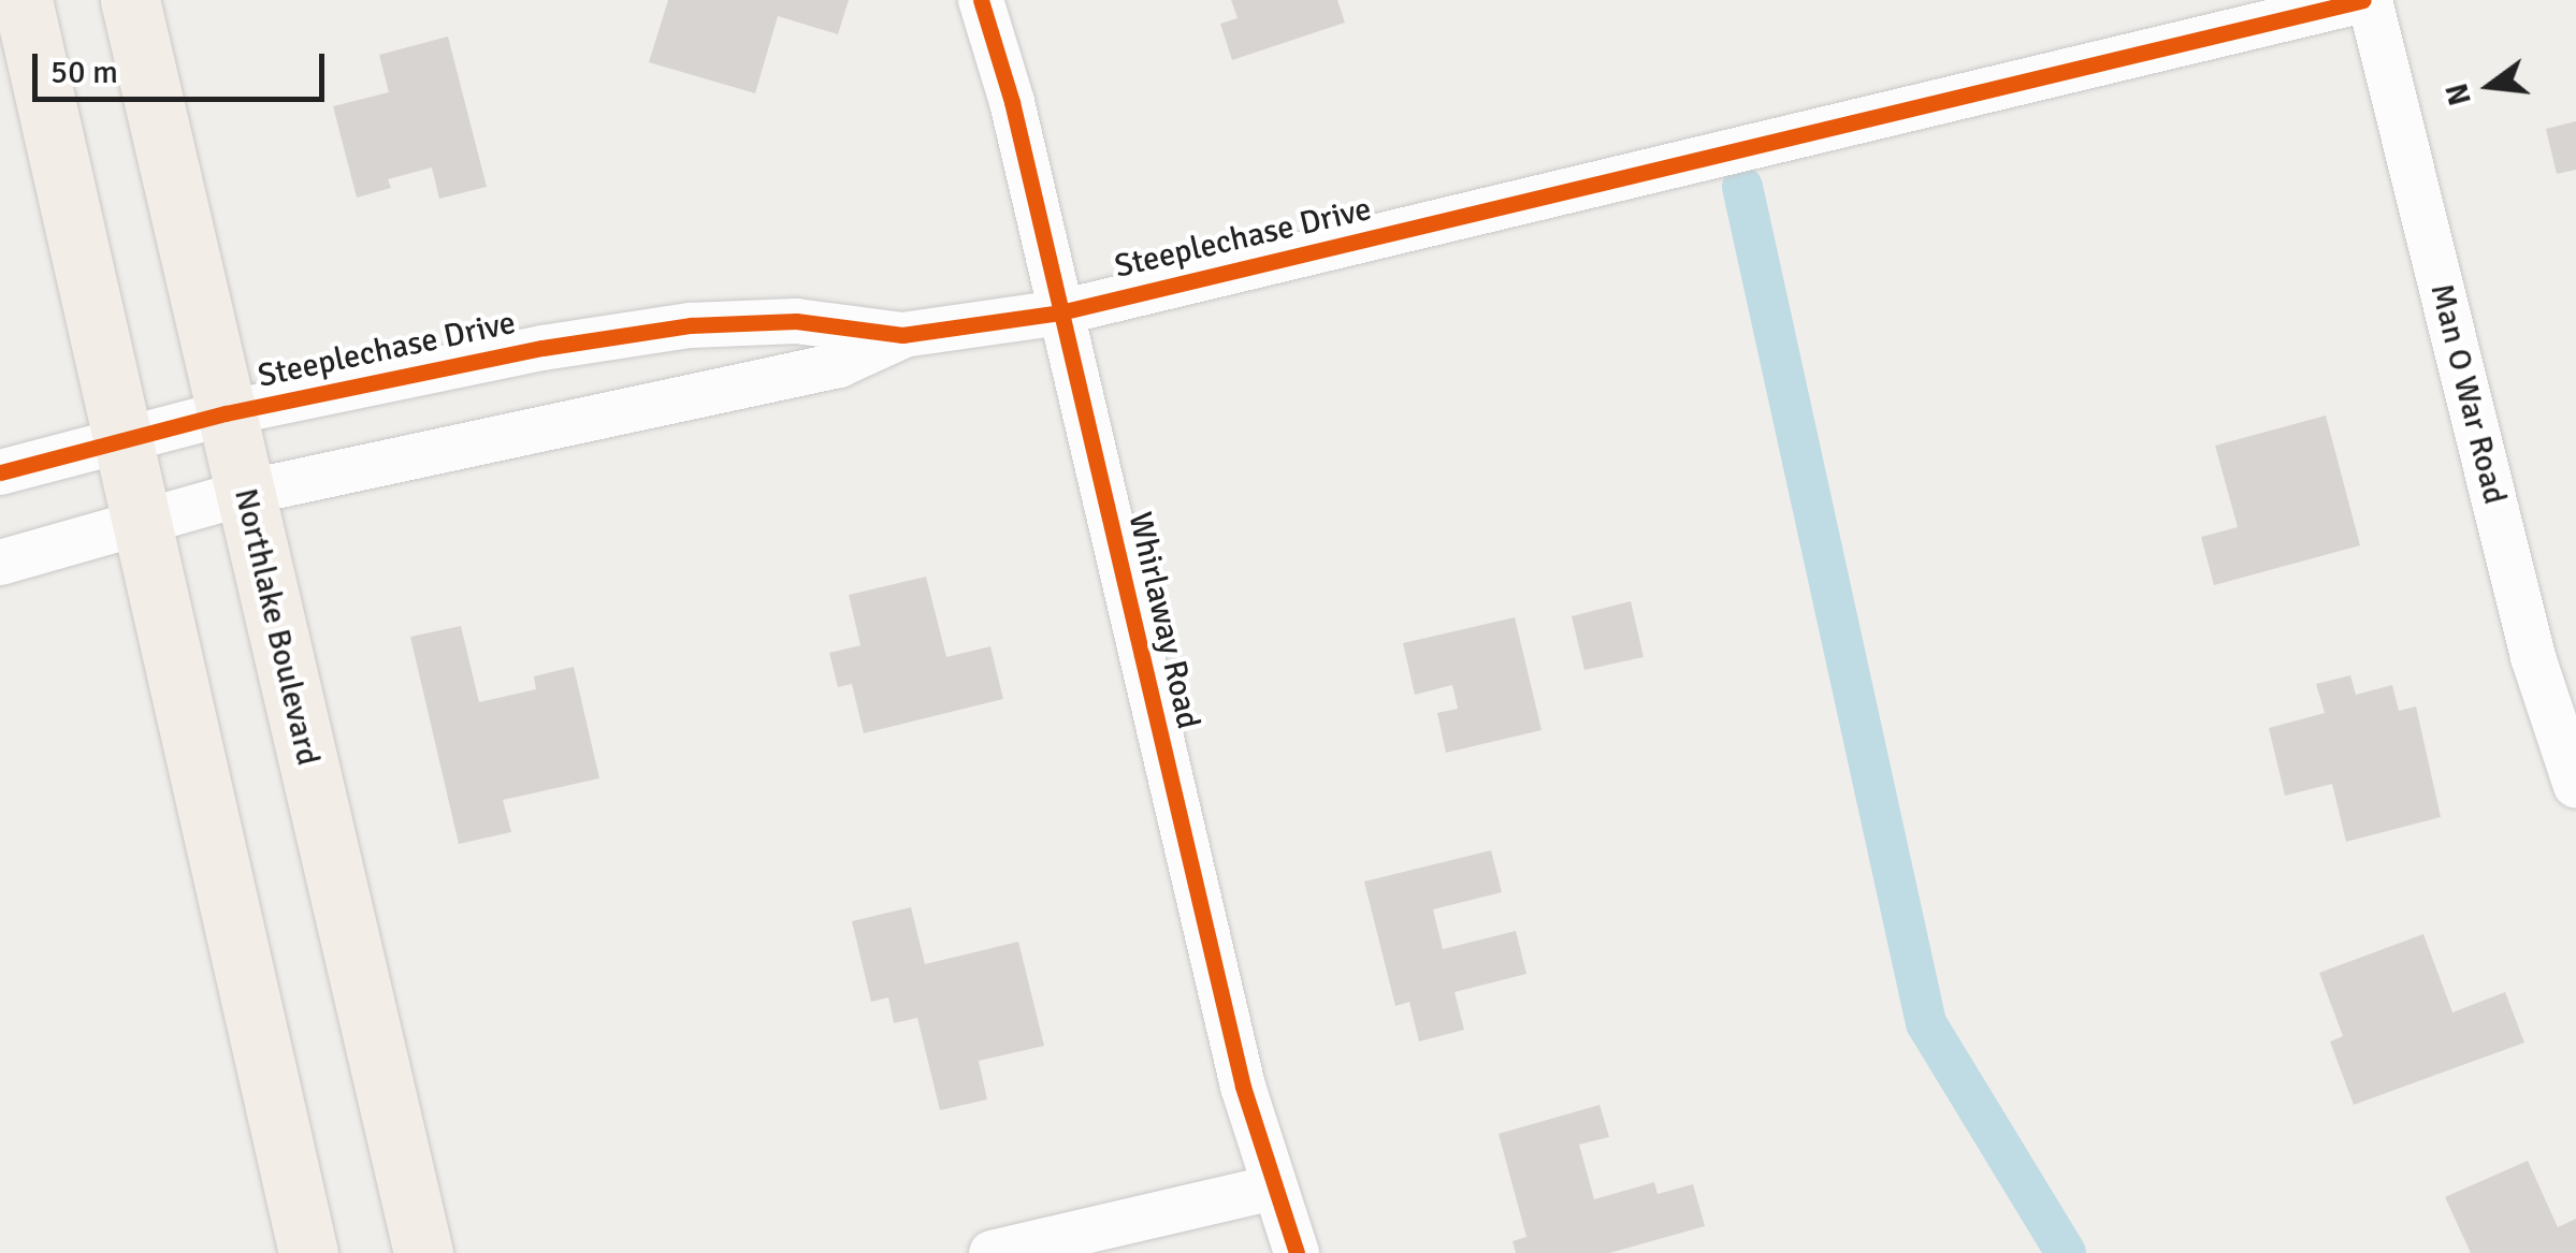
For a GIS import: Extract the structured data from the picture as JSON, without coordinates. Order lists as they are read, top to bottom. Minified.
{"streets":{"main road":["Northlake Boulevard"],"street":["Steeplechase Drive","Man O War Road","Whirlaway Road"]},"crossings":[["Steeplechase Drive","Man O War Road"],["Steeplechase Drive","Whirlaway Road"],["Steeplechase Drive","Northlake Boulevard"]],"scale_bar":"50 m","north":"left"}
